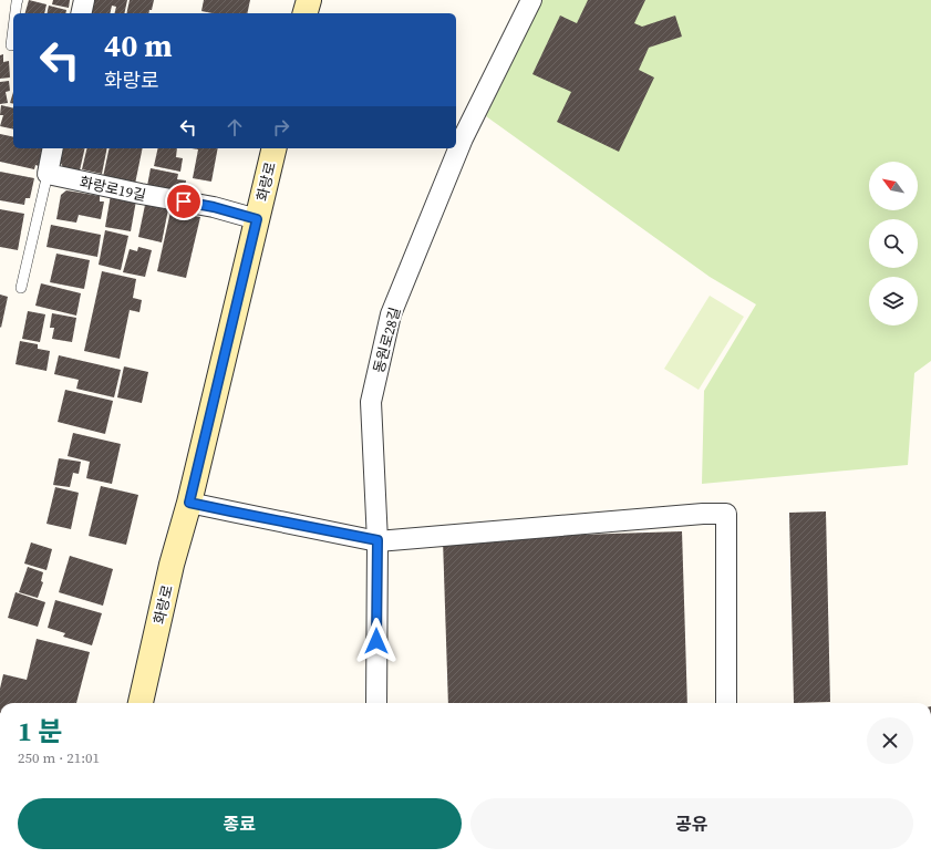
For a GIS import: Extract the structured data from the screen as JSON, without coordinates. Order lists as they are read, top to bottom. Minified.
{"streets":{"main road":["화랑로"],"street":["화랑로19길","동원로28길"]},"crossings":[["화랑로","화랑로19길"]],"north":"top left","page":{"turn":["40 m","화랑로"],"heading":["1 분","250 m · 21:01"],"buttons":["종료","공유"]}}
